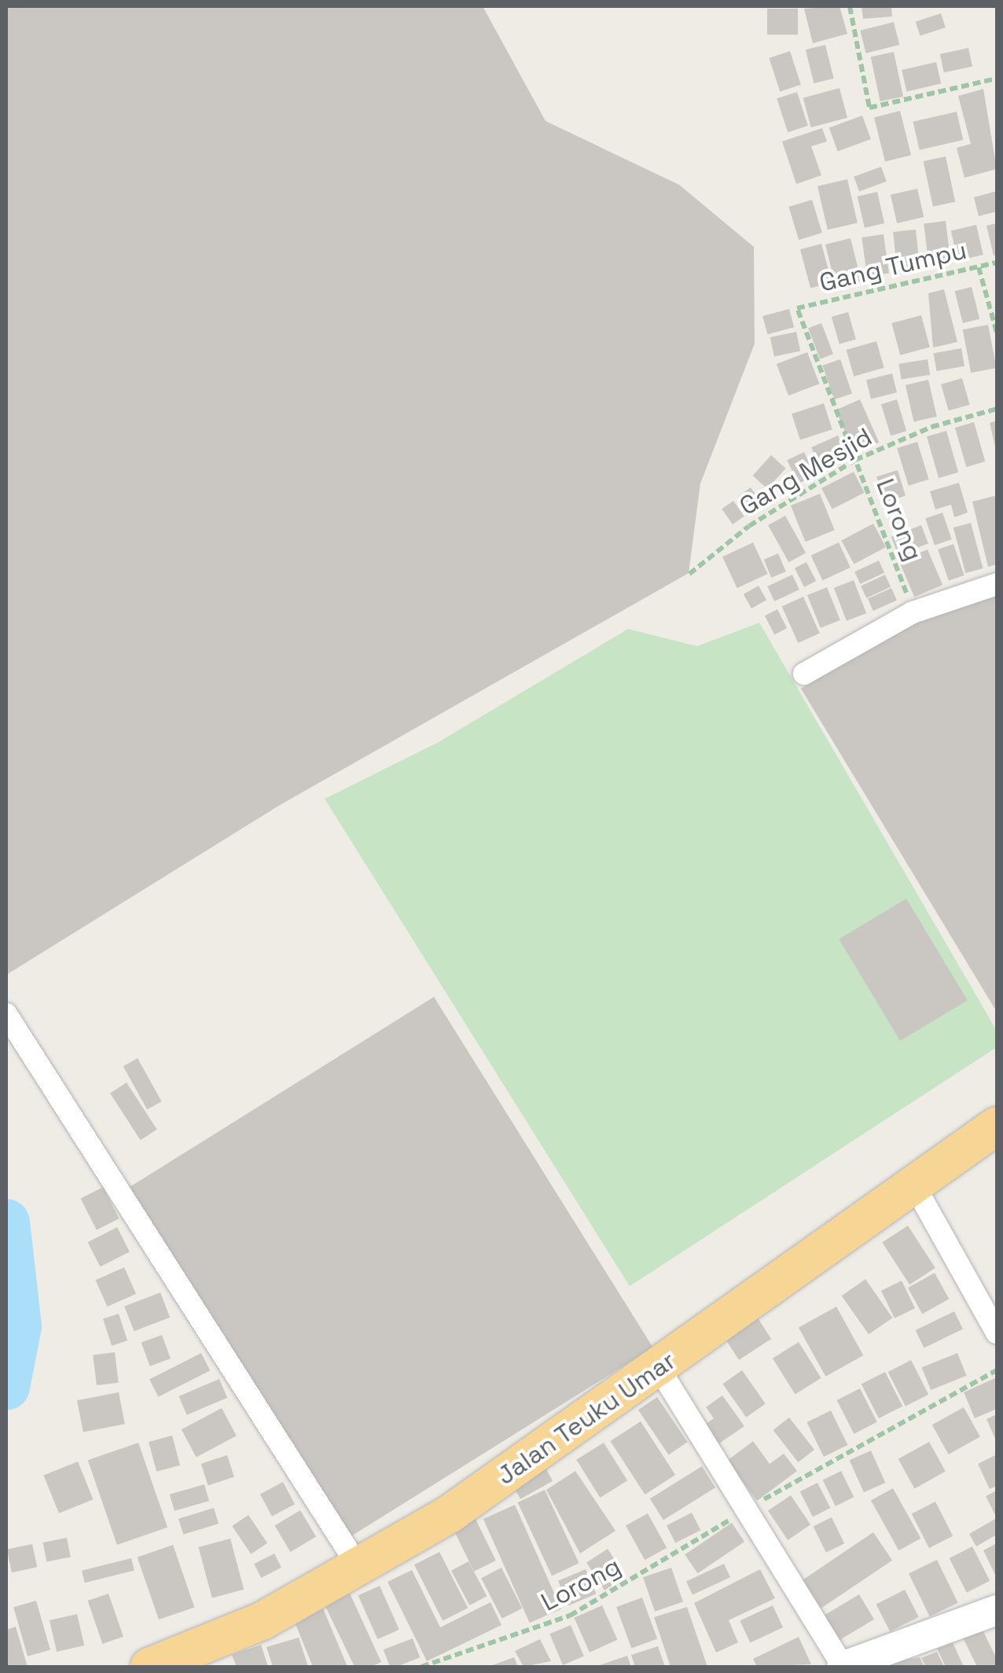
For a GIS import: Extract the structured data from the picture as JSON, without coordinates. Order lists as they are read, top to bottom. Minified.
{"streets":{"highway":["Jalan Teuku Umar"],"path":["Gang Tumpu","Gang Mesjid","Lorong"]},"crossings":[["Gang Tumpu","Lorong"],["Gang Mesjid","Lorong"]]}
